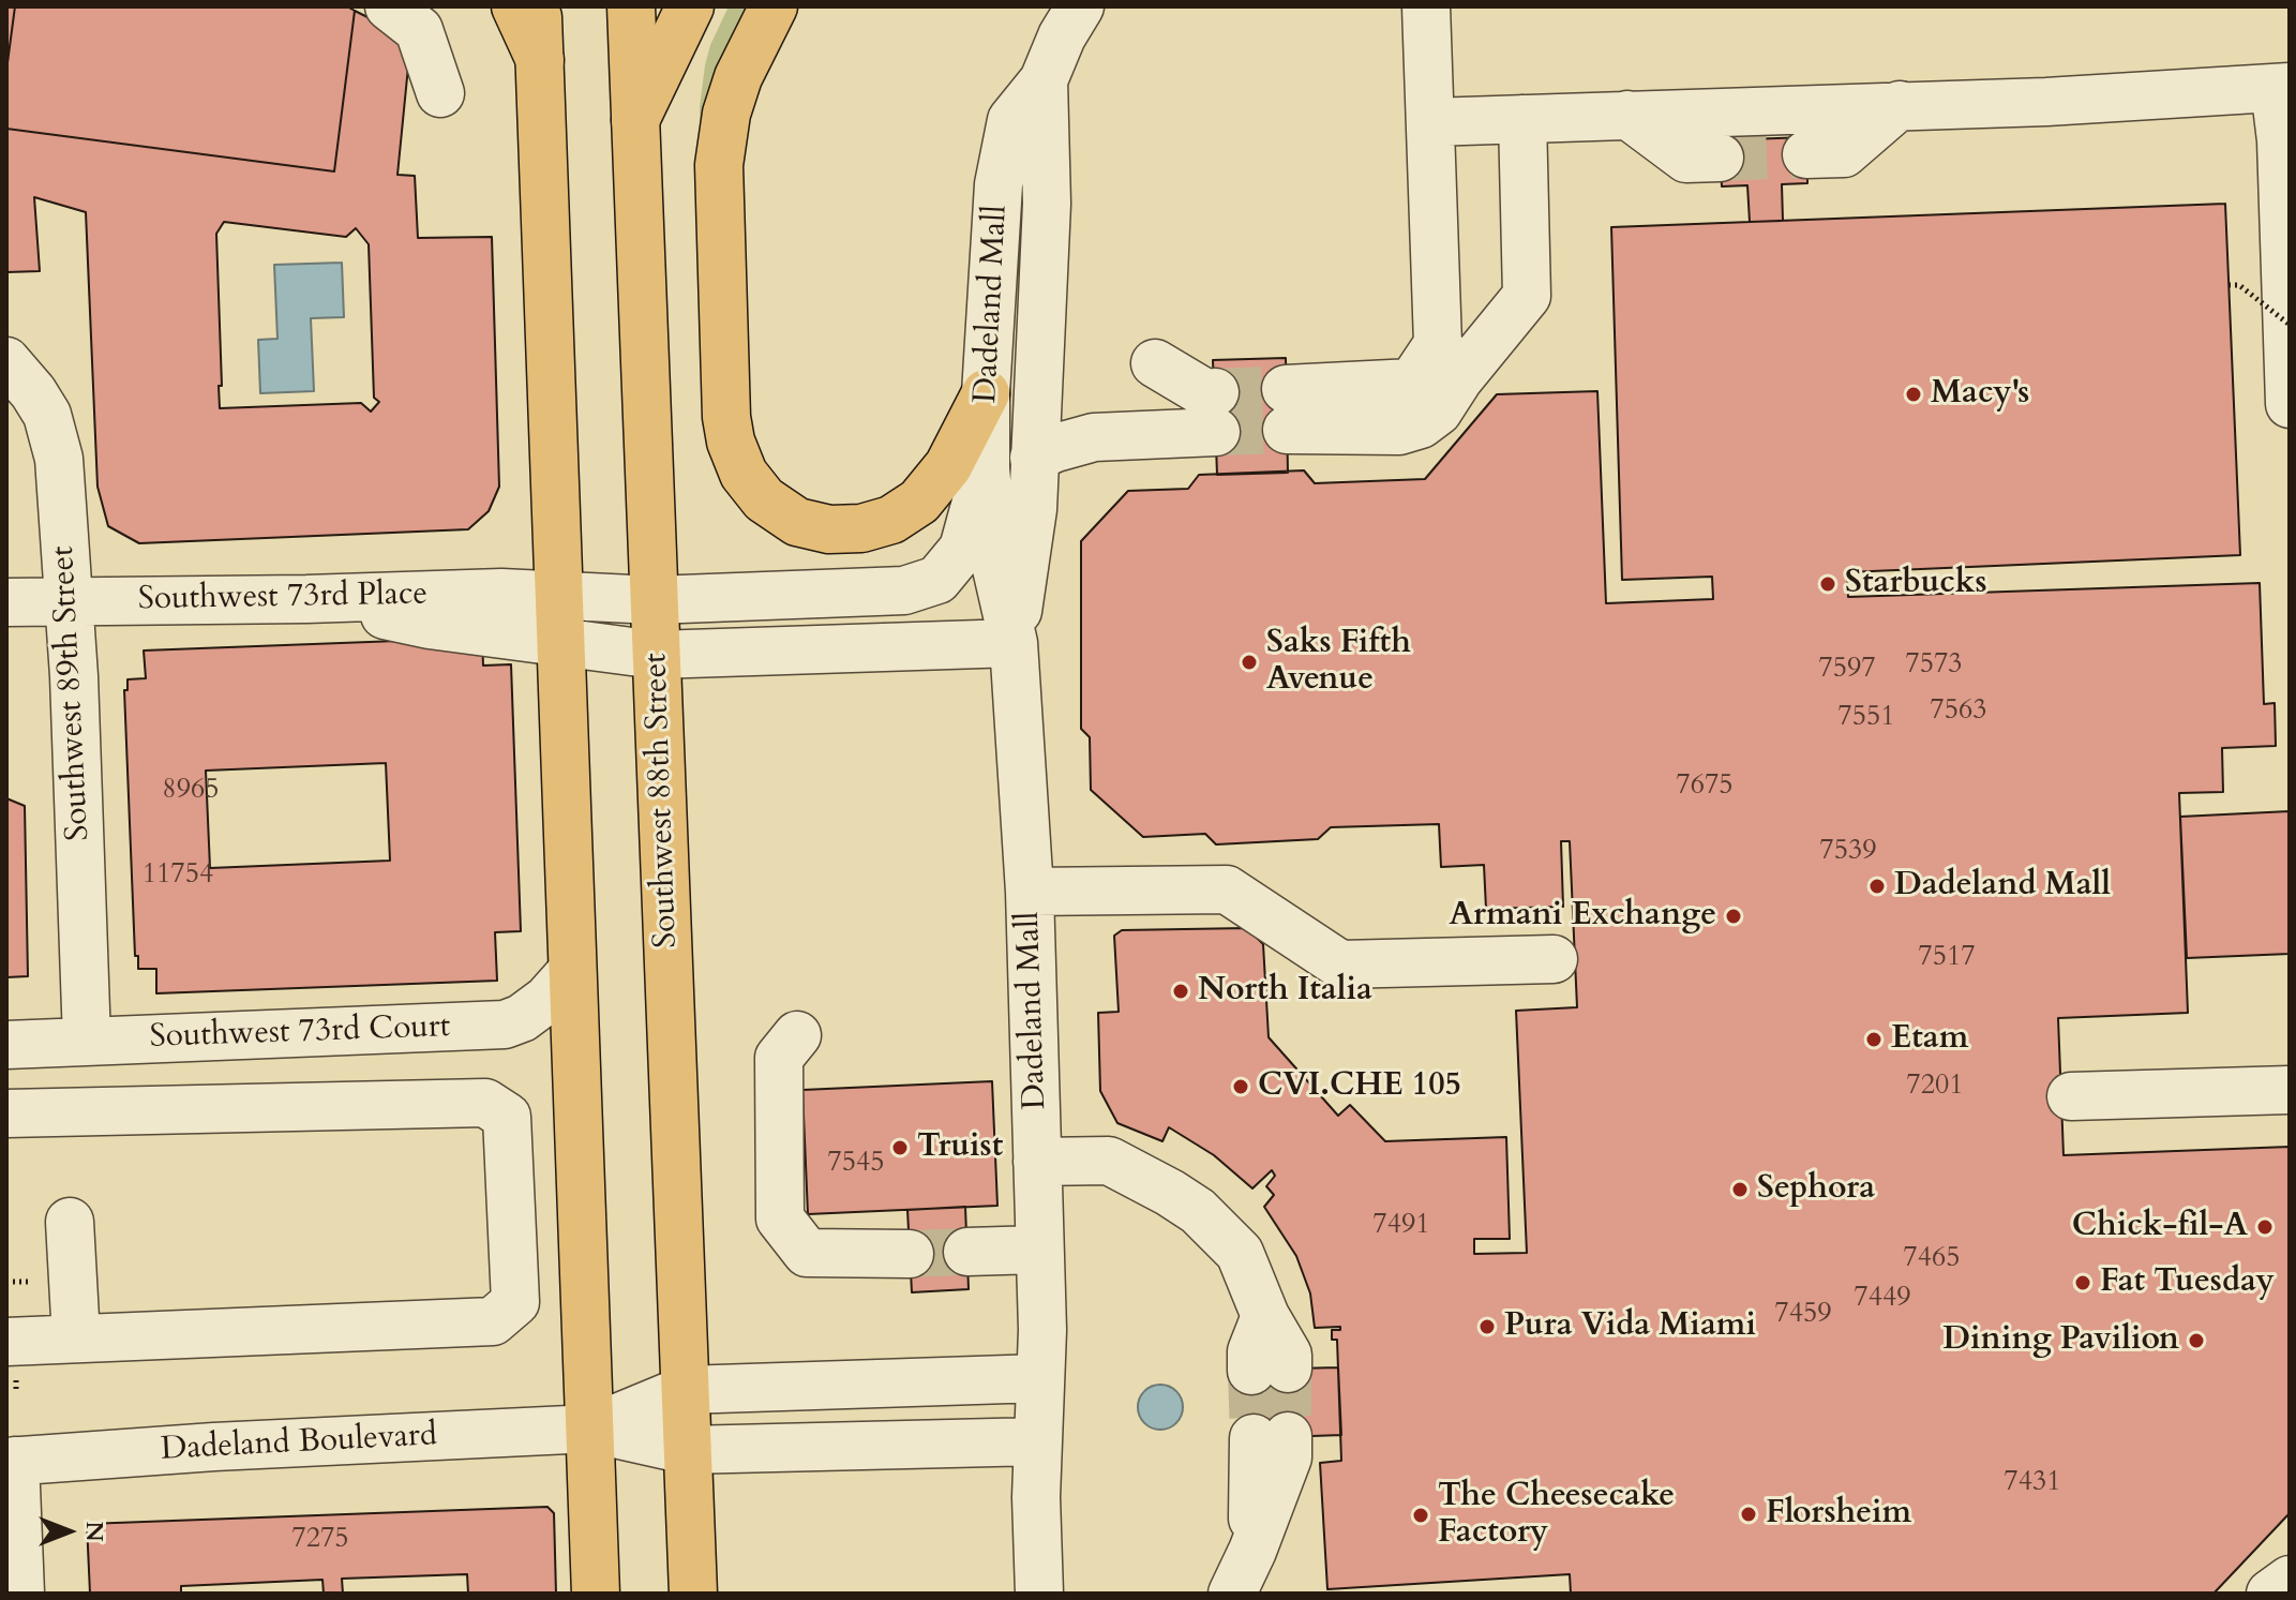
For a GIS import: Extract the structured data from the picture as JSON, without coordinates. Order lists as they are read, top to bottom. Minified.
{"streets":{"main road":["Southwest 88th Street"],"street":["Dadeland Mall","Southwest 73rd Place","Southwest 89th Street","Southwest 73rd Court","Dadeland Boulevard"]},"crossings":[["Southwest 73rd Place","Southwest 89th Street"],["Southwest 89th Street","Southwest 73rd Court"],["Southwest 88th Street","Dadeland Boulevard"]],"places":["Macy's","Starbucks","Saks Fifth Avenue","Dadeland Mall","Armani Exchange","North Italia","Etam","CVI.CHE 105","Truist","Sephora","Chick-fil-A","Fat Tuesday","Pura Vida Miami","Dining Pavilion","Florsheim","The Cheesecake Factory"],"house_numbers":["7573","7597","7563","7551","7675","8965","7539","11754","7517","7201","7545","7491","7465","7449","7459","7431","7275"],"north":"right"}
